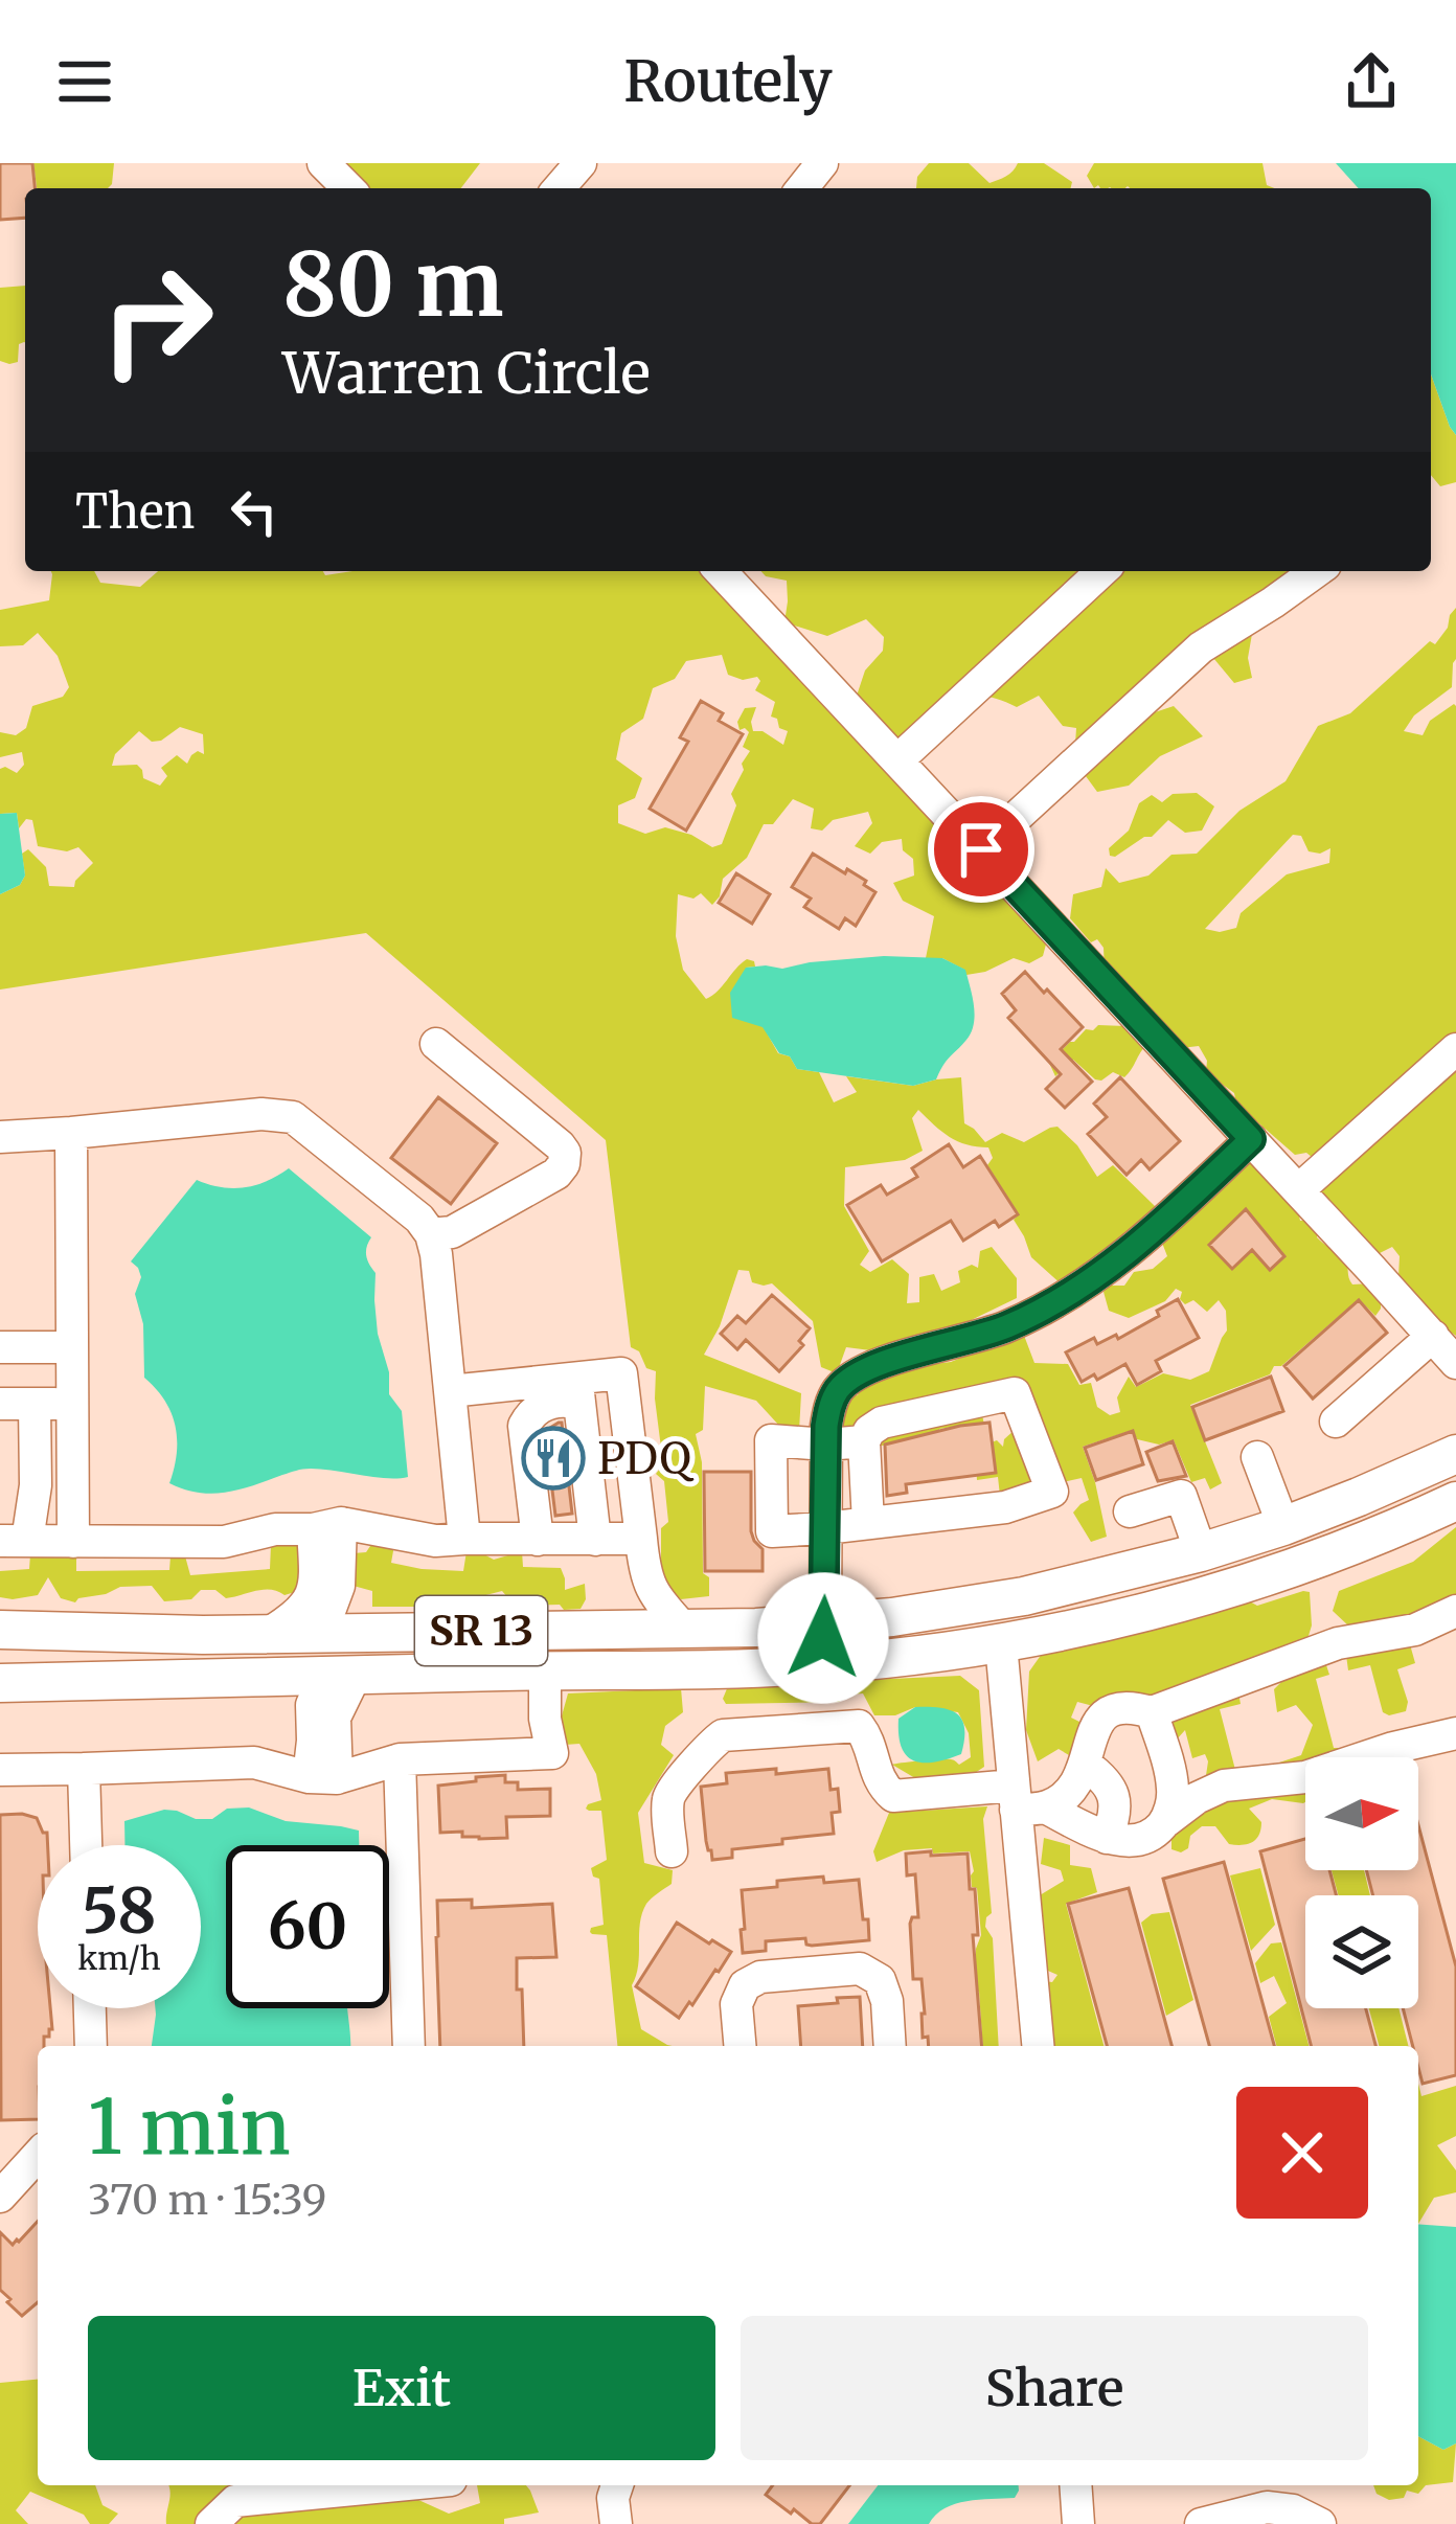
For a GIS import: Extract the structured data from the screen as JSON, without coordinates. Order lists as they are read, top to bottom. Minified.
{"streets":{"main road":["SR 13"]},"places":{"restaurant":["PDQ"]},"north":"right","page":{"header":"Routely","turn":["80 m","Warren Circle"],"then":"Then","speed":"58 km/h","limit":"60","heading":["1 min","370 m · 15:39"],"buttons":["Exit","Share"]}}
